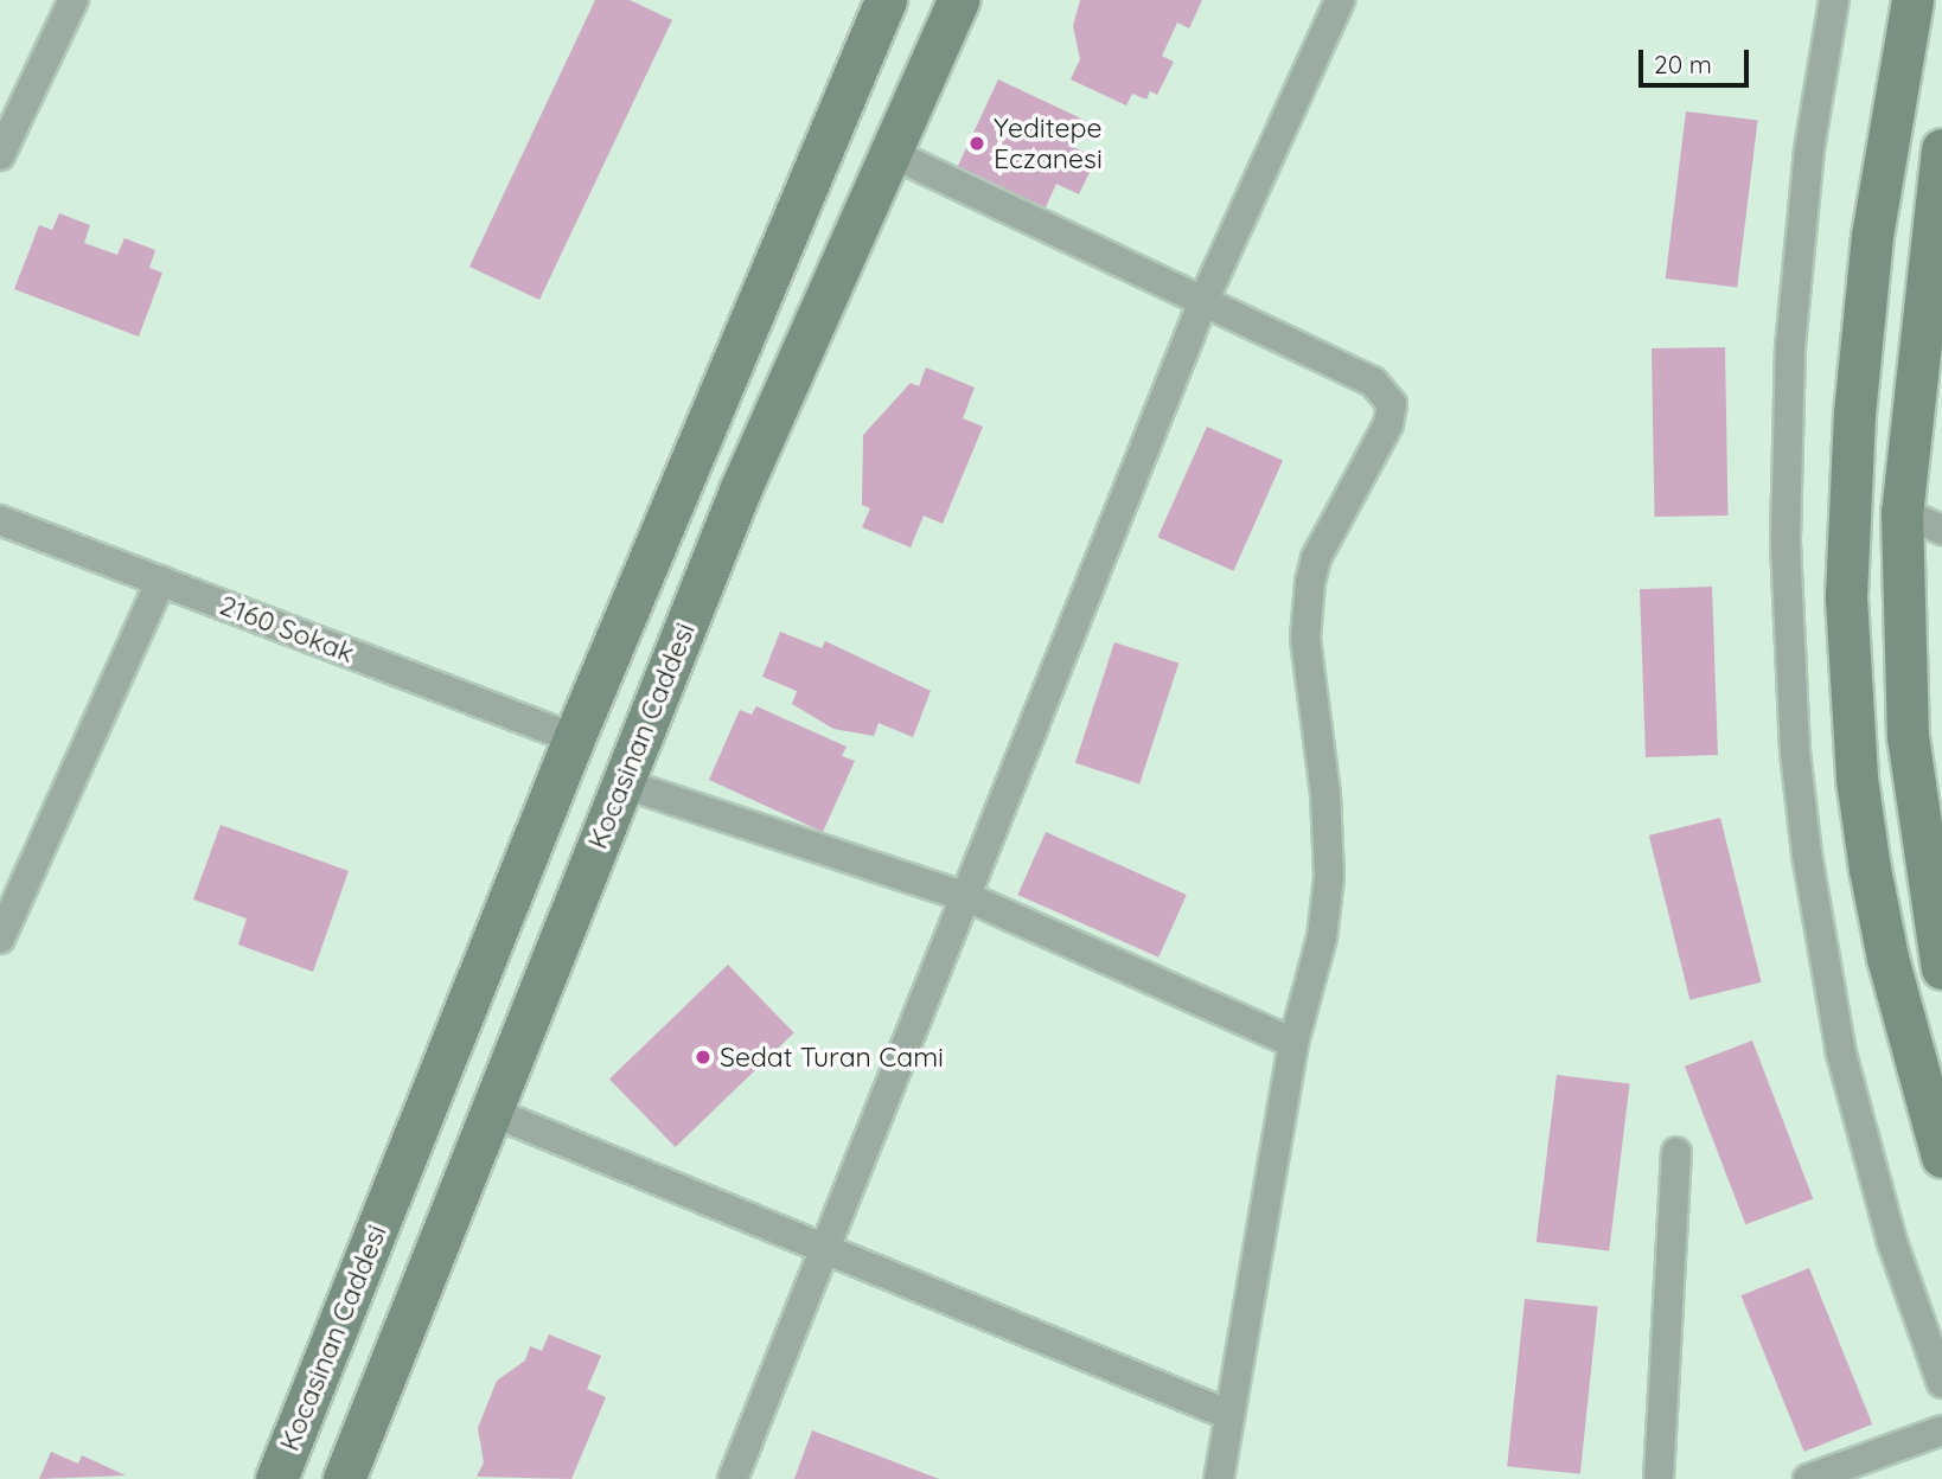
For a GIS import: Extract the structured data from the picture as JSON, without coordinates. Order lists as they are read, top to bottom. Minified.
{"streets":{"main road":["Kocasinan Caddesi"],"street":["2160 Sokak"]},"crossings":[["2160 Sokak","Kocasinan Caddesi"]],"places":["Yeditepe Eczanesi","Sedat Turan Cami"],"scale_bar":"20 m"}
